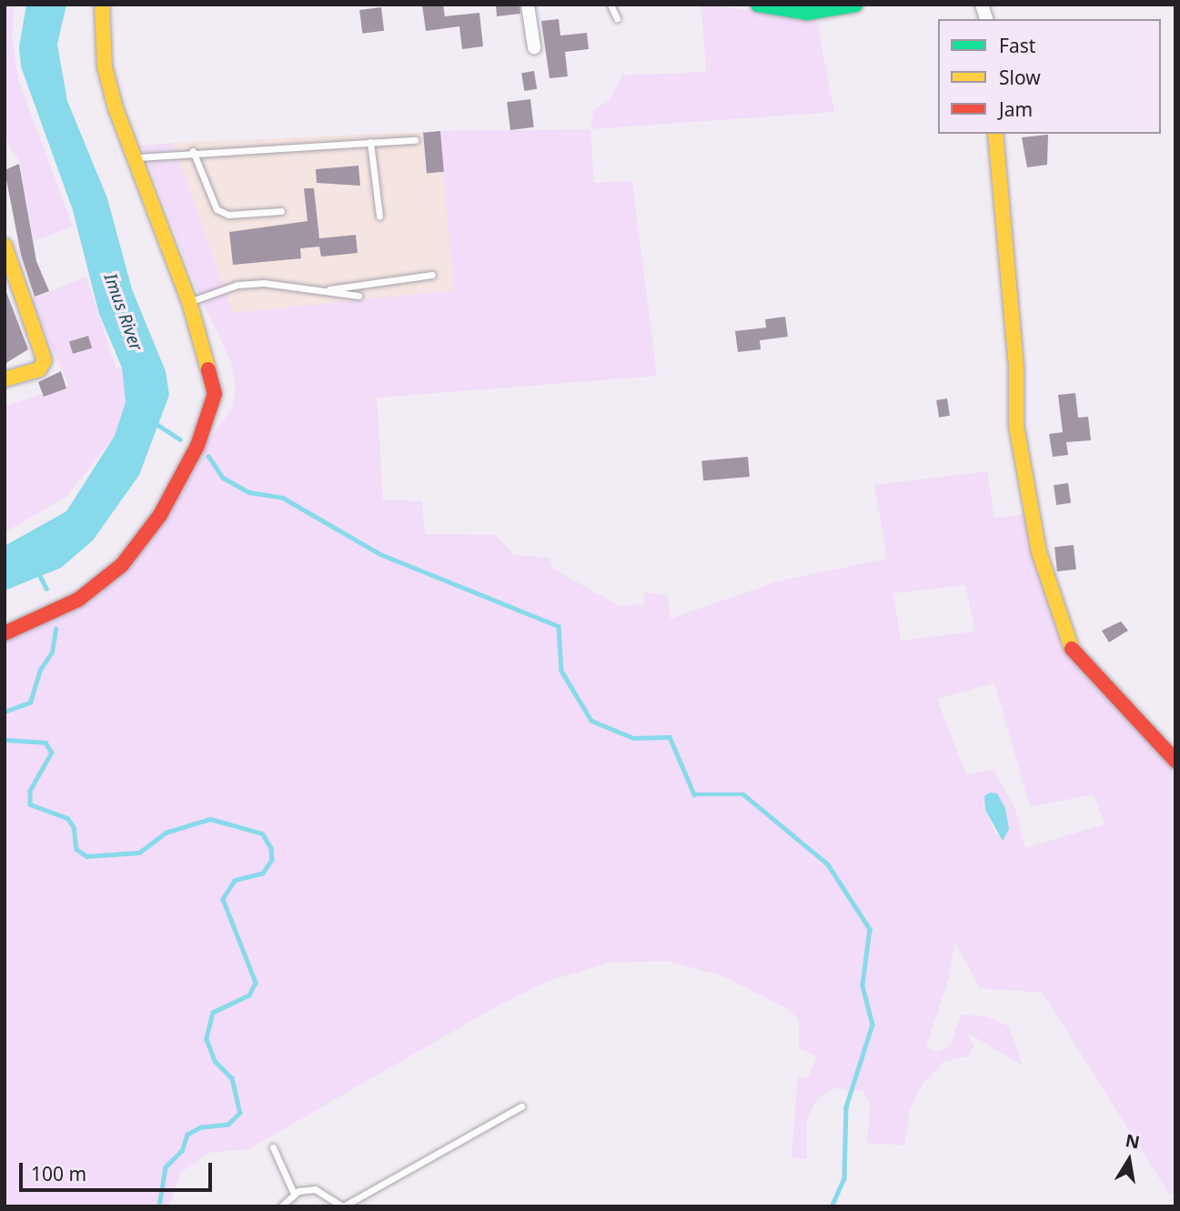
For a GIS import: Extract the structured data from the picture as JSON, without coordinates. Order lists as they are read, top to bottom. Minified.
{"water":["Imus River"],"legend":["Fast","Slow","Jam"],"scale_bar":"100 m","north":"top"}
